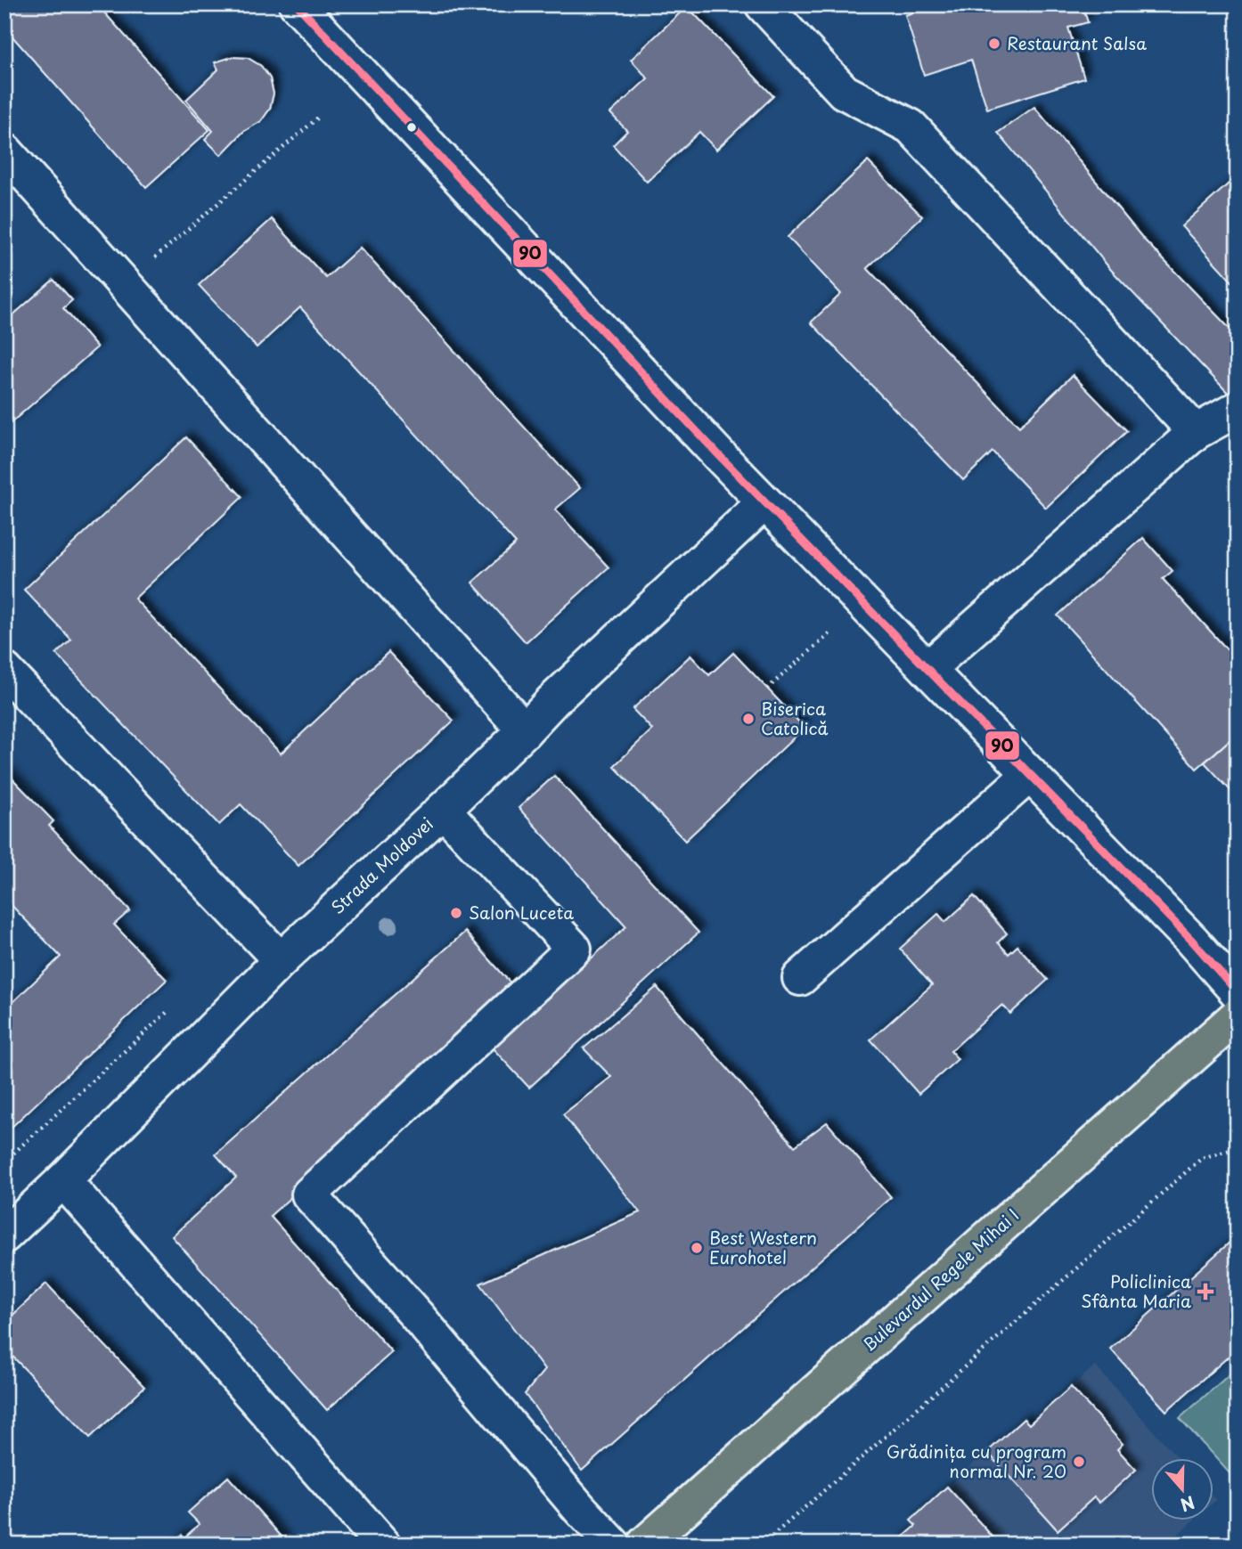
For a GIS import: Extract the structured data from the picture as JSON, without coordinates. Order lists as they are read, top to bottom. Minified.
{"streets":{"main road":["Bulevardul Regele Mihai I"],"street":["Strada Moldovei"]},"places":{"other":["Restaurant Salsa","Biserica Catolică","Salon Luceta","Best Western Eurohotel","Grădinița cu program normal Nr. 20"],"health":["Policlinica Sfânta Maria"]},"lines":["transit line 90"],"north":"bottom"}
